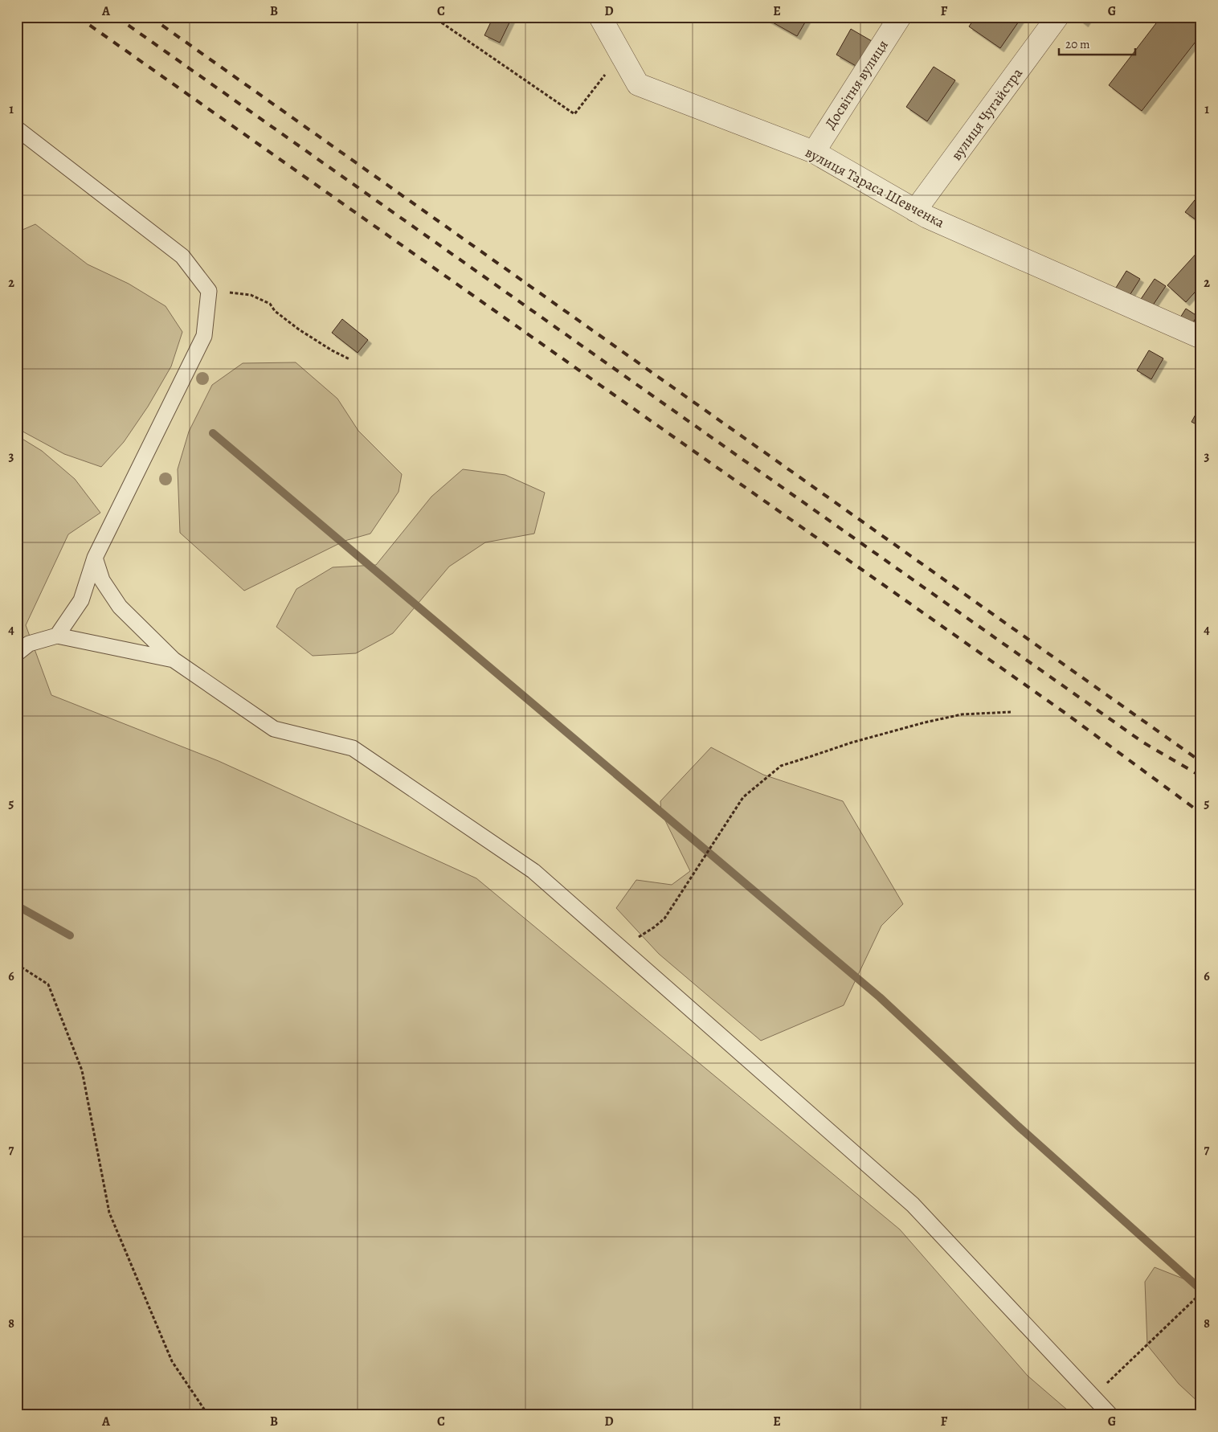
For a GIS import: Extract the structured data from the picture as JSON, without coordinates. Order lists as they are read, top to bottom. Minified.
{"streets":{"street":["Досвітня вулиця","вулиця Чугайстра","вулиця Тараса Шевченка"]},"crossings":[["Досвітня вулиця","вулиця Тараса Шевченка"],["вулиця Чугайстра","вулиця Тараса Шевченка"]],"scale_bar":"20 m","grid":{"columns":["A","B","C","D","E","F","G"],"rows":["1","2","3","4","5","6","7","8"]}}
